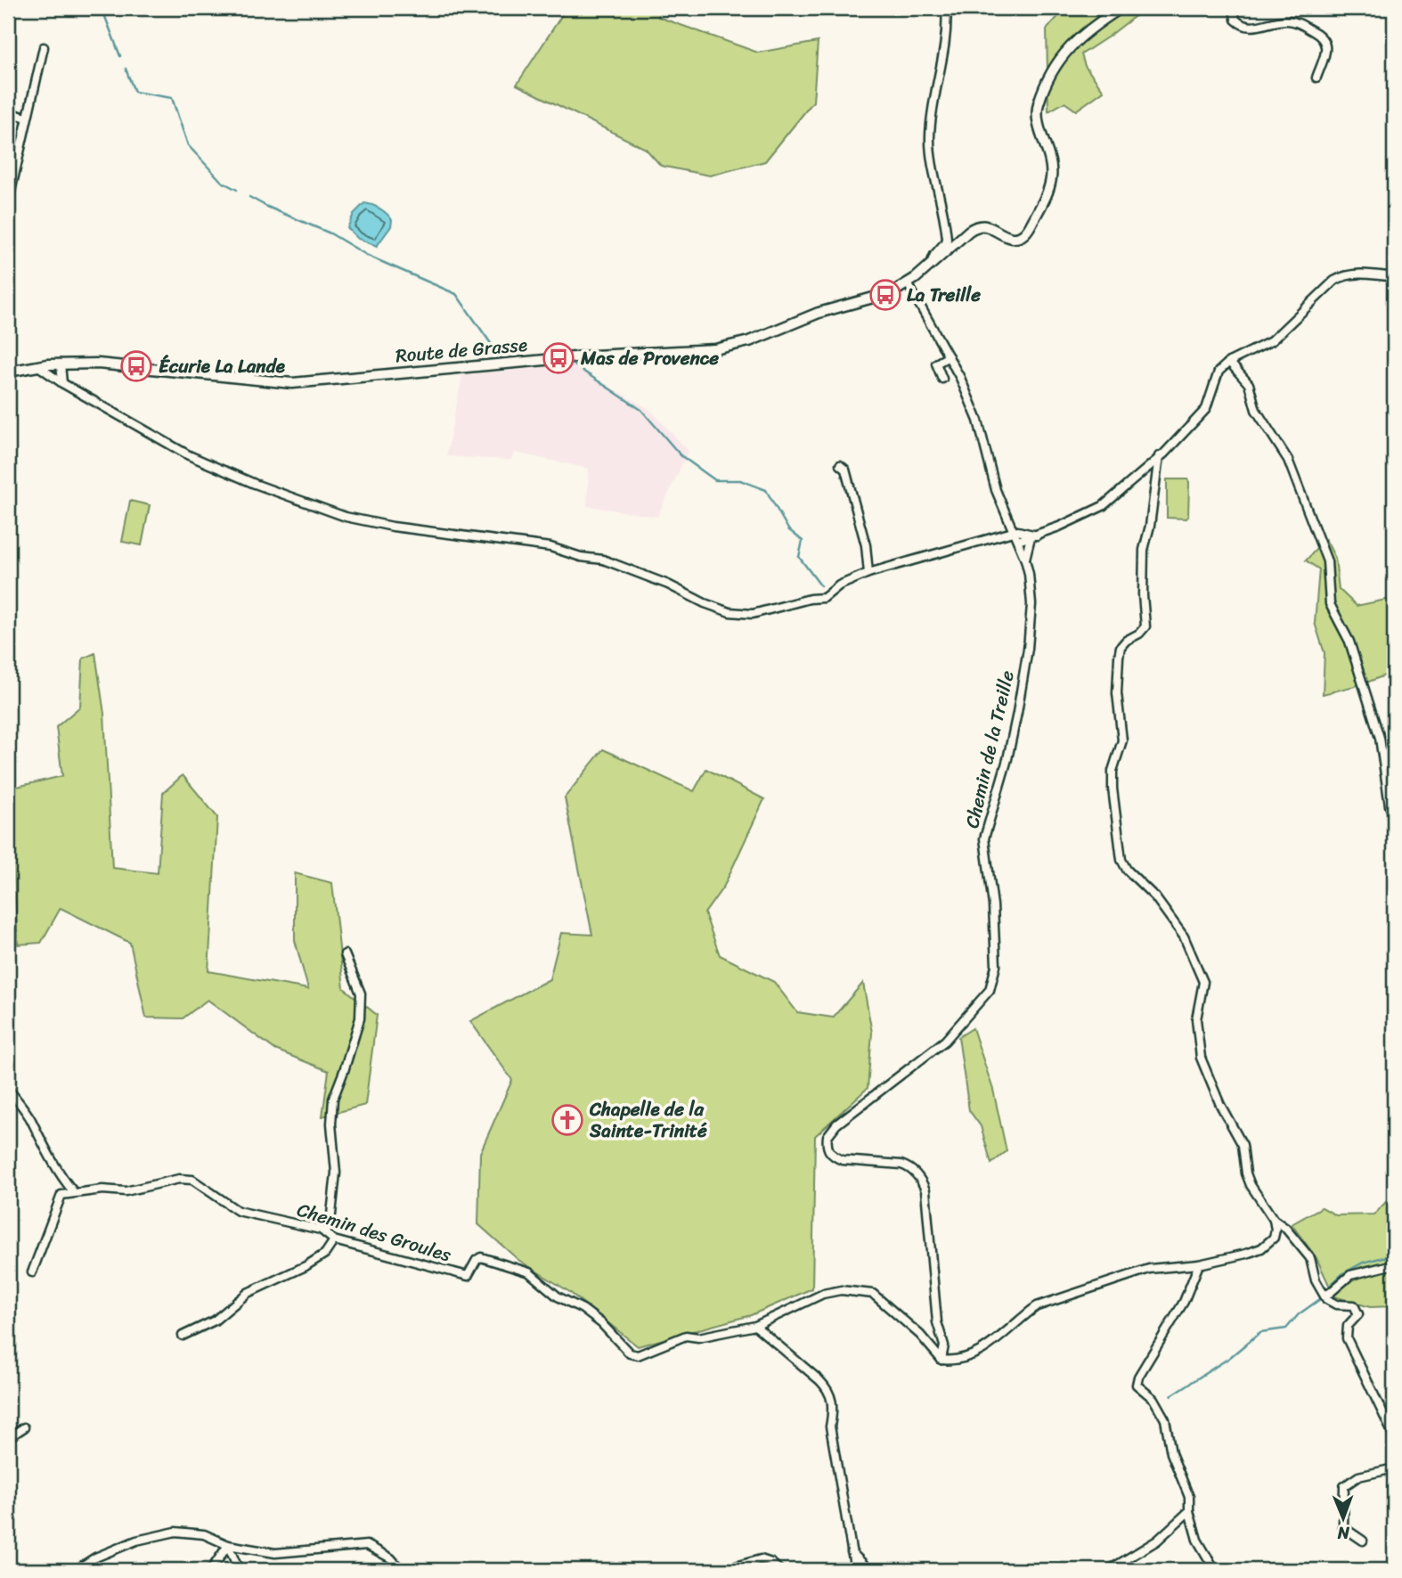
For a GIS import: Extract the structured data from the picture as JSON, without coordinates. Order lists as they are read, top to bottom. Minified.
{"streets":{"street":["Route de Grasse","Chemin de la Treille","Chemin des Groules"]},"crossings":[["Route de Grasse","Chemin de la Treille"],["Chemin de la Treille","Chemin des Groules"]],"places":{"bus stop":["La Treille","Mas de Provence","Écurie La Lande"],"church":["Chapelle de la Sainte-Trinité"]},"north":"bottom"}
